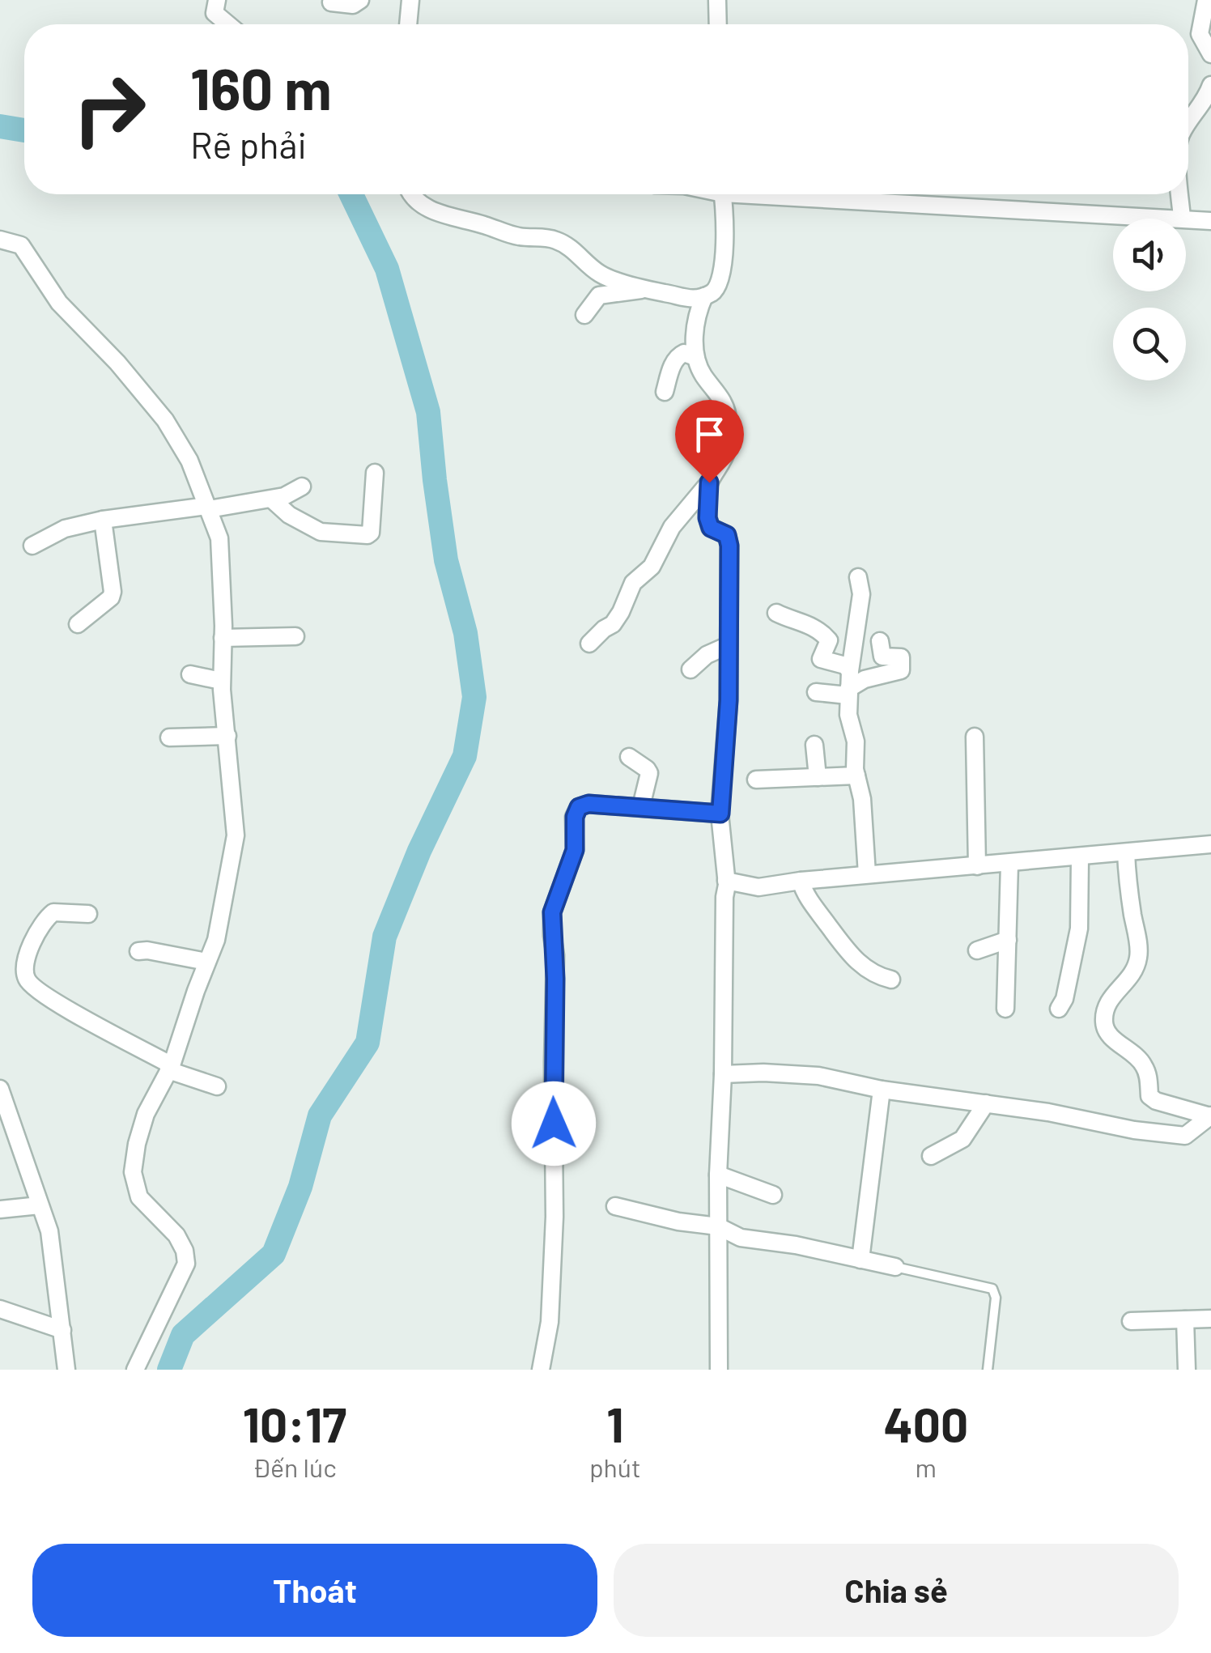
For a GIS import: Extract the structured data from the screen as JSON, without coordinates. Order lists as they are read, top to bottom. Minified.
{"page":{"turn":["160 m","Rẽ phải"],"eta":["10:17","Đến lúc","1","phút","400","m"],"buttons":["Thoát","Chia sẻ"]}}
